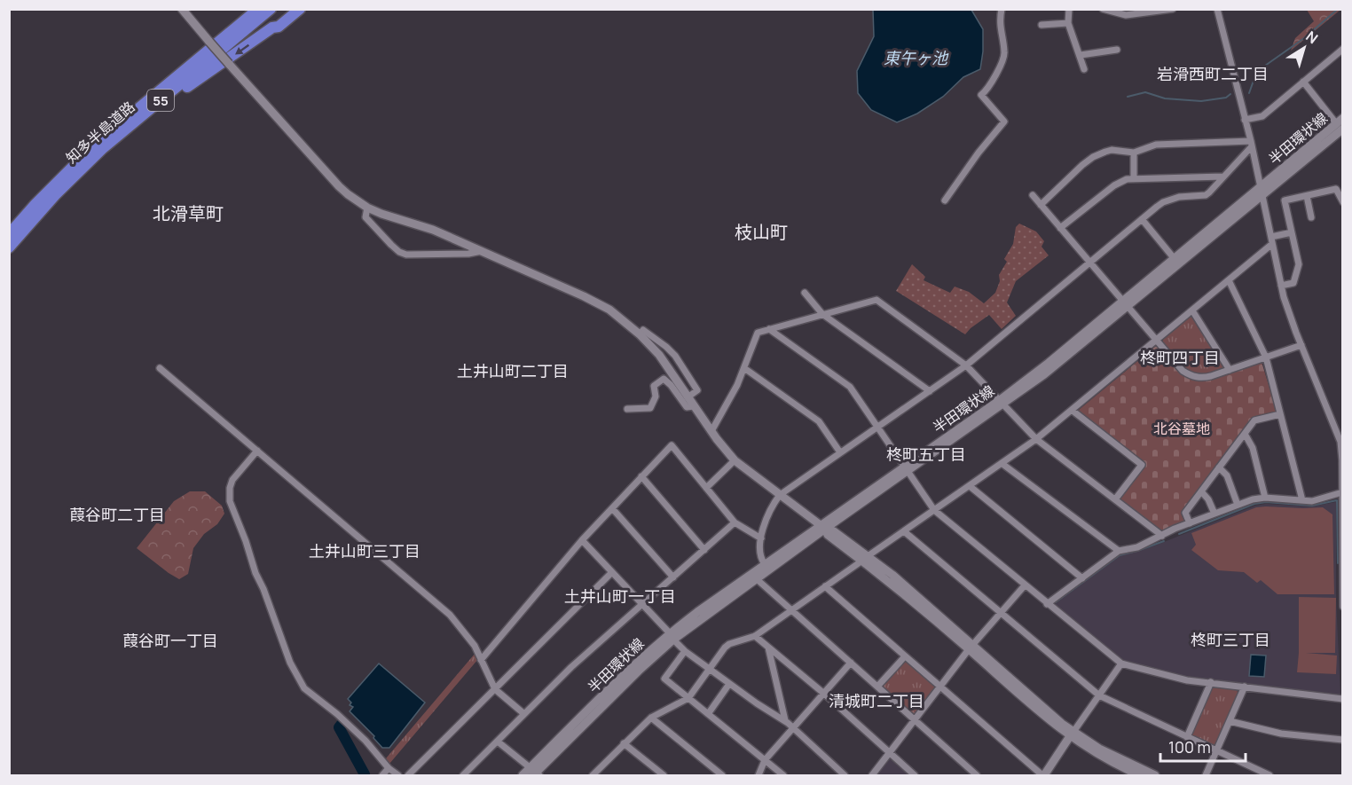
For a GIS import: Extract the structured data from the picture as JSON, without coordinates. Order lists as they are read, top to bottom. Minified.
{"streets":{"highway":["55","知多半島道路"],"main road":["半田環状線"]},"districts":["岩滑西町二丁目","北滑草町","枝山町","柊町四丁目","土井山町二丁目","柊町五丁目","葭谷町二丁目","土井山町三丁目","土井山町一丁目","柊町三丁目","葭谷町一丁目","清城町二丁目"],"water":["東午ヶ池"],"parks":["北谷墓地"],"scale_bar":"100 m","north":"top right"}
